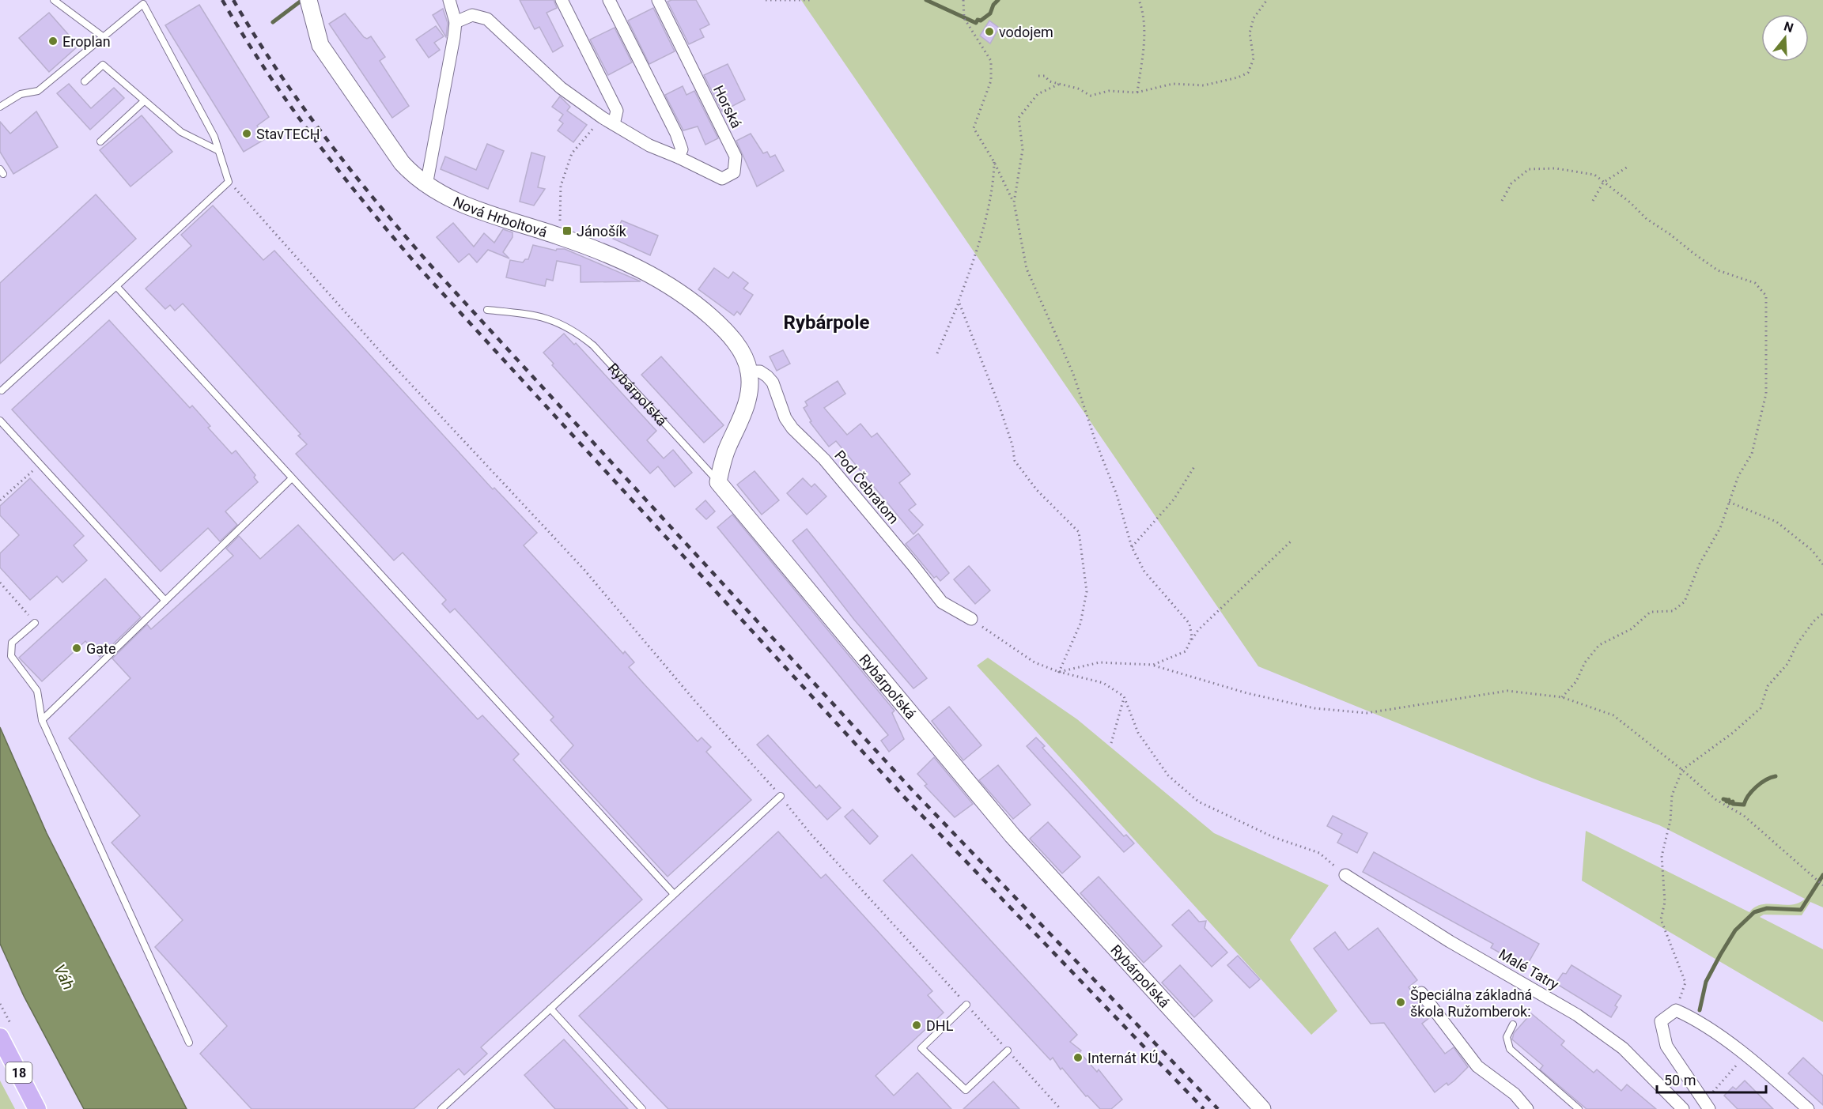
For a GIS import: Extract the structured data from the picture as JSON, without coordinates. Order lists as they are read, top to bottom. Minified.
{"streets":{"main road":["18"],"street":["Horská","Nová Hrboltová","Rybárpoľská","Pod Čebratom","Malé Tatry"]},"crossings":[["Nová Hrboltová","Rybárpoľská"],["Nová Hrboltová","Pod Čebratom"]],"districts":["Rybárpole"],"water":["Váh"],"places":{"other":["vodojem","Eroplan","StavTECH","Gate","Špeciálna základná škola Ružomberok:","DHL","Internát KÚ"],"transit":["Jánošík"]},"scale_bar":"50 m","north":"top"}
